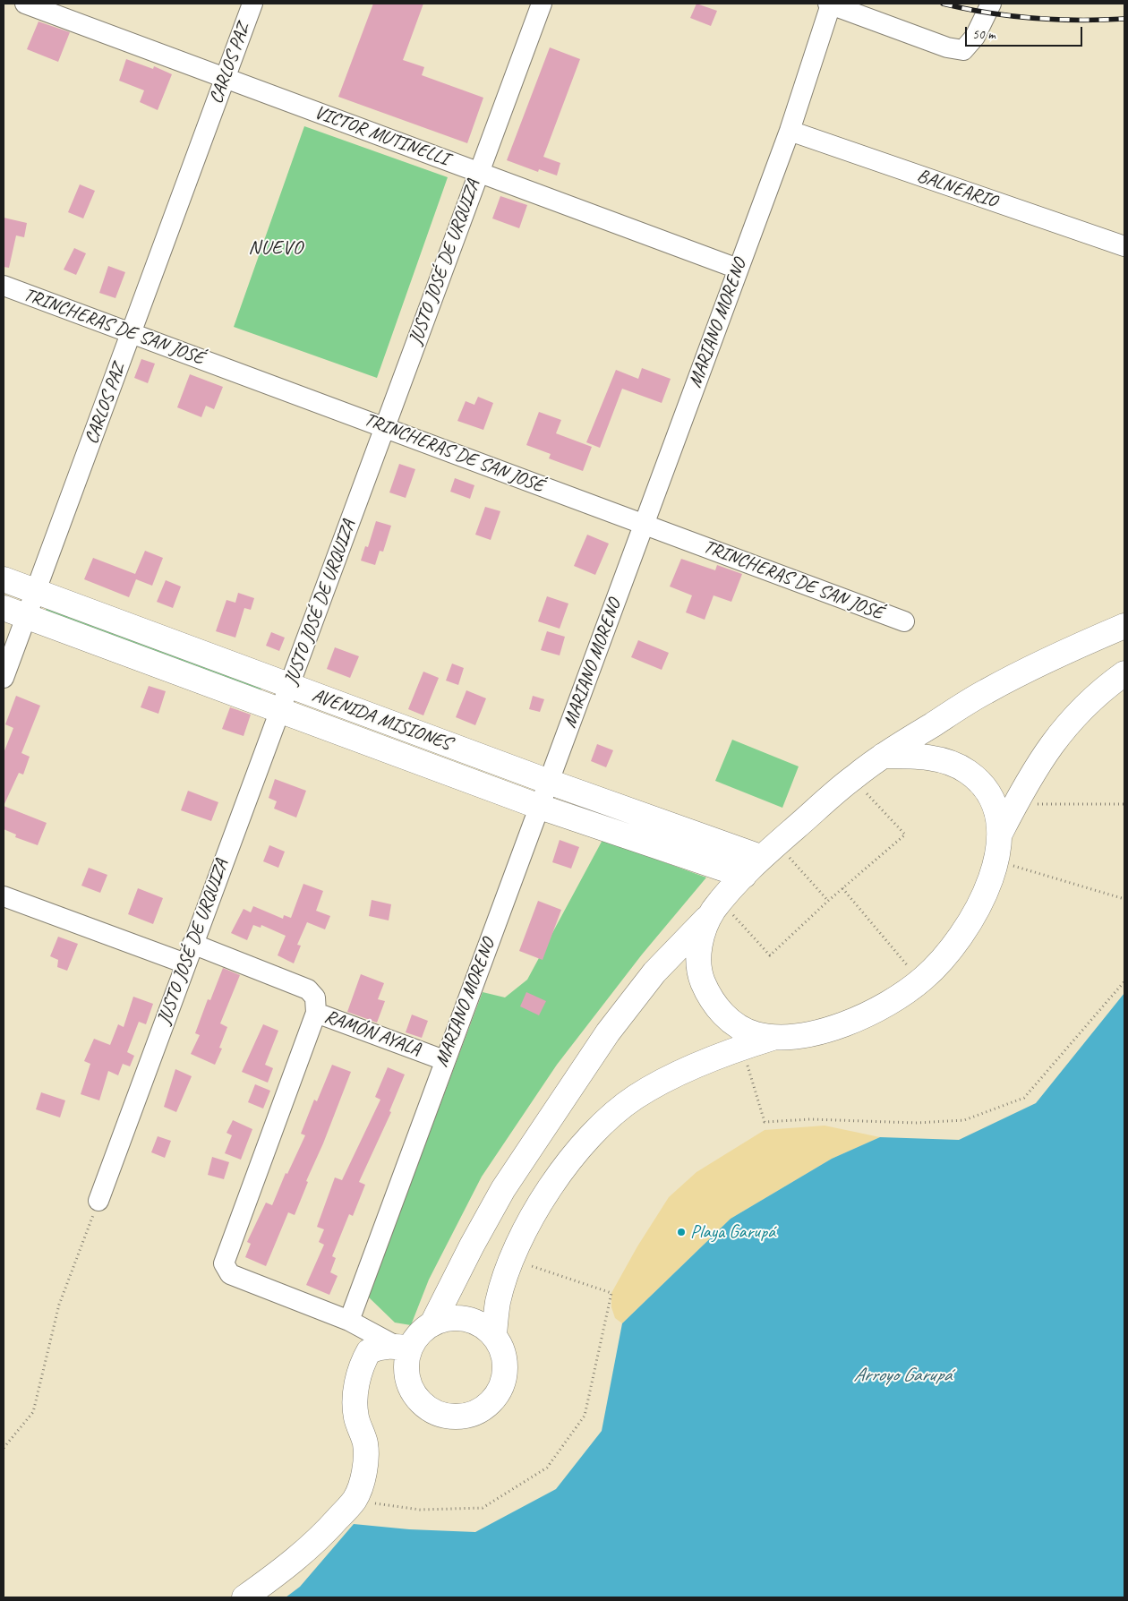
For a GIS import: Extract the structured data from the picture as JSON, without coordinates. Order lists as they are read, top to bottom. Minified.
{"streets":{"main road":["AVENIDA MISIONES"],"street":["CARLOS PAZ","VICTOR MUTINELLI","BALNEARIO","JUSTO JOSÉ DE URQUIZA","MARIANO MORENO","TRINCHERAS DE SAN JOSÉ","RAMÓN AYALA"]},"crossings":[["CARLOS PAZ","VICTOR MUTINELLI"],["CARLOS PAZ","TRINCHERAS DE SAN JOSÉ"],["CARLOS PAZ","AVENIDA MISIONES"],["VICTOR MUTINELLI","JUSTO JOSÉ DE URQUIZA"],["VICTOR MUTINELLI","MARIANO MORENO"],["BALNEARIO","MARIANO MORENO"],["JUSTO JOSÉ DE URQUIZA","TRINCHERAS DE SAN JOSÉ"],["JUSTO JOSÉ DE URQUIZA","AVENIDA MISIONES"],["JUSTO JOSÉ DE URQUIZA","RAMÓN AYALA"],["MARIANO MORENO","TRINCHERAS DE SAN JOSÉ"],["MARIANO MORENO","AVENIDA MISIONES"],["MARIANO MORENO","RAMÓN AYALA"]],"districts":["NUEVO"],"water":["Arroyo Garupá"],"places":["Playa Garupá"],"scale_bar":"50 m"}
